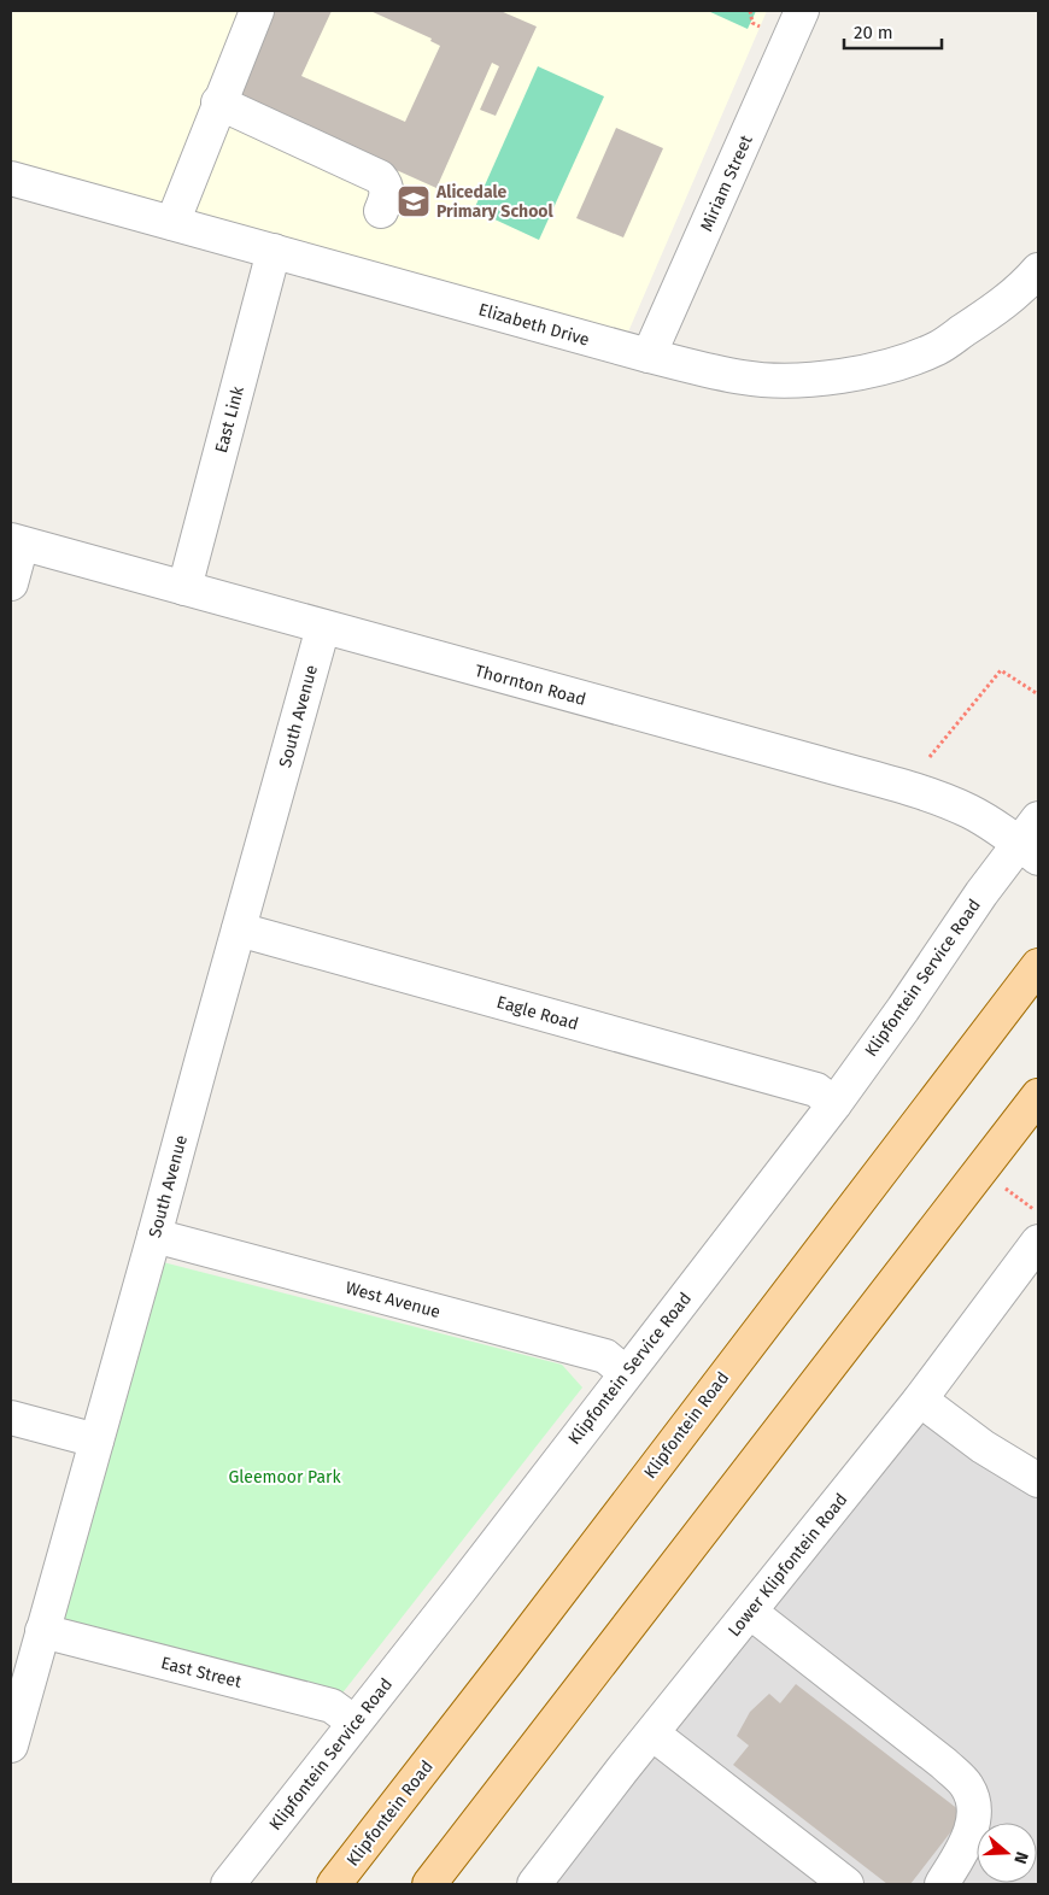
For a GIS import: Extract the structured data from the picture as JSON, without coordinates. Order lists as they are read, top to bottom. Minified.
{"streets":{"main road":["Klipfontein Road"],"street":["Miriam Street","Elizabeth Drive","East Link","Thornton Road","South Avenue","Klipfontein Service Road","Eagle Road","West Avenue","Lower Klipfontein Road","East Street"]},"crossings":[["Miriam Street","Elizabeth Drive"],["Elizabeth Drive","East Link"],["East Link","Thornton Road"],["Thornton Road","South Avenue"],["Thornton Road","Klipfontein Service Road"],["South Avenue","Eagle Road"],["South Avenue","West Avenue"],["South Avenue","East Street"],["Klipfontein Service Road","Eagle Road"],["Klipfontein Service Road","West Avenue"],["Klipfontein Service Road","East Street"]],"parks":["Gleemoor Park"],"places":{"school or university":["Alicedale Primary School"]},"scale_bar":"20 m","north":"right"}
